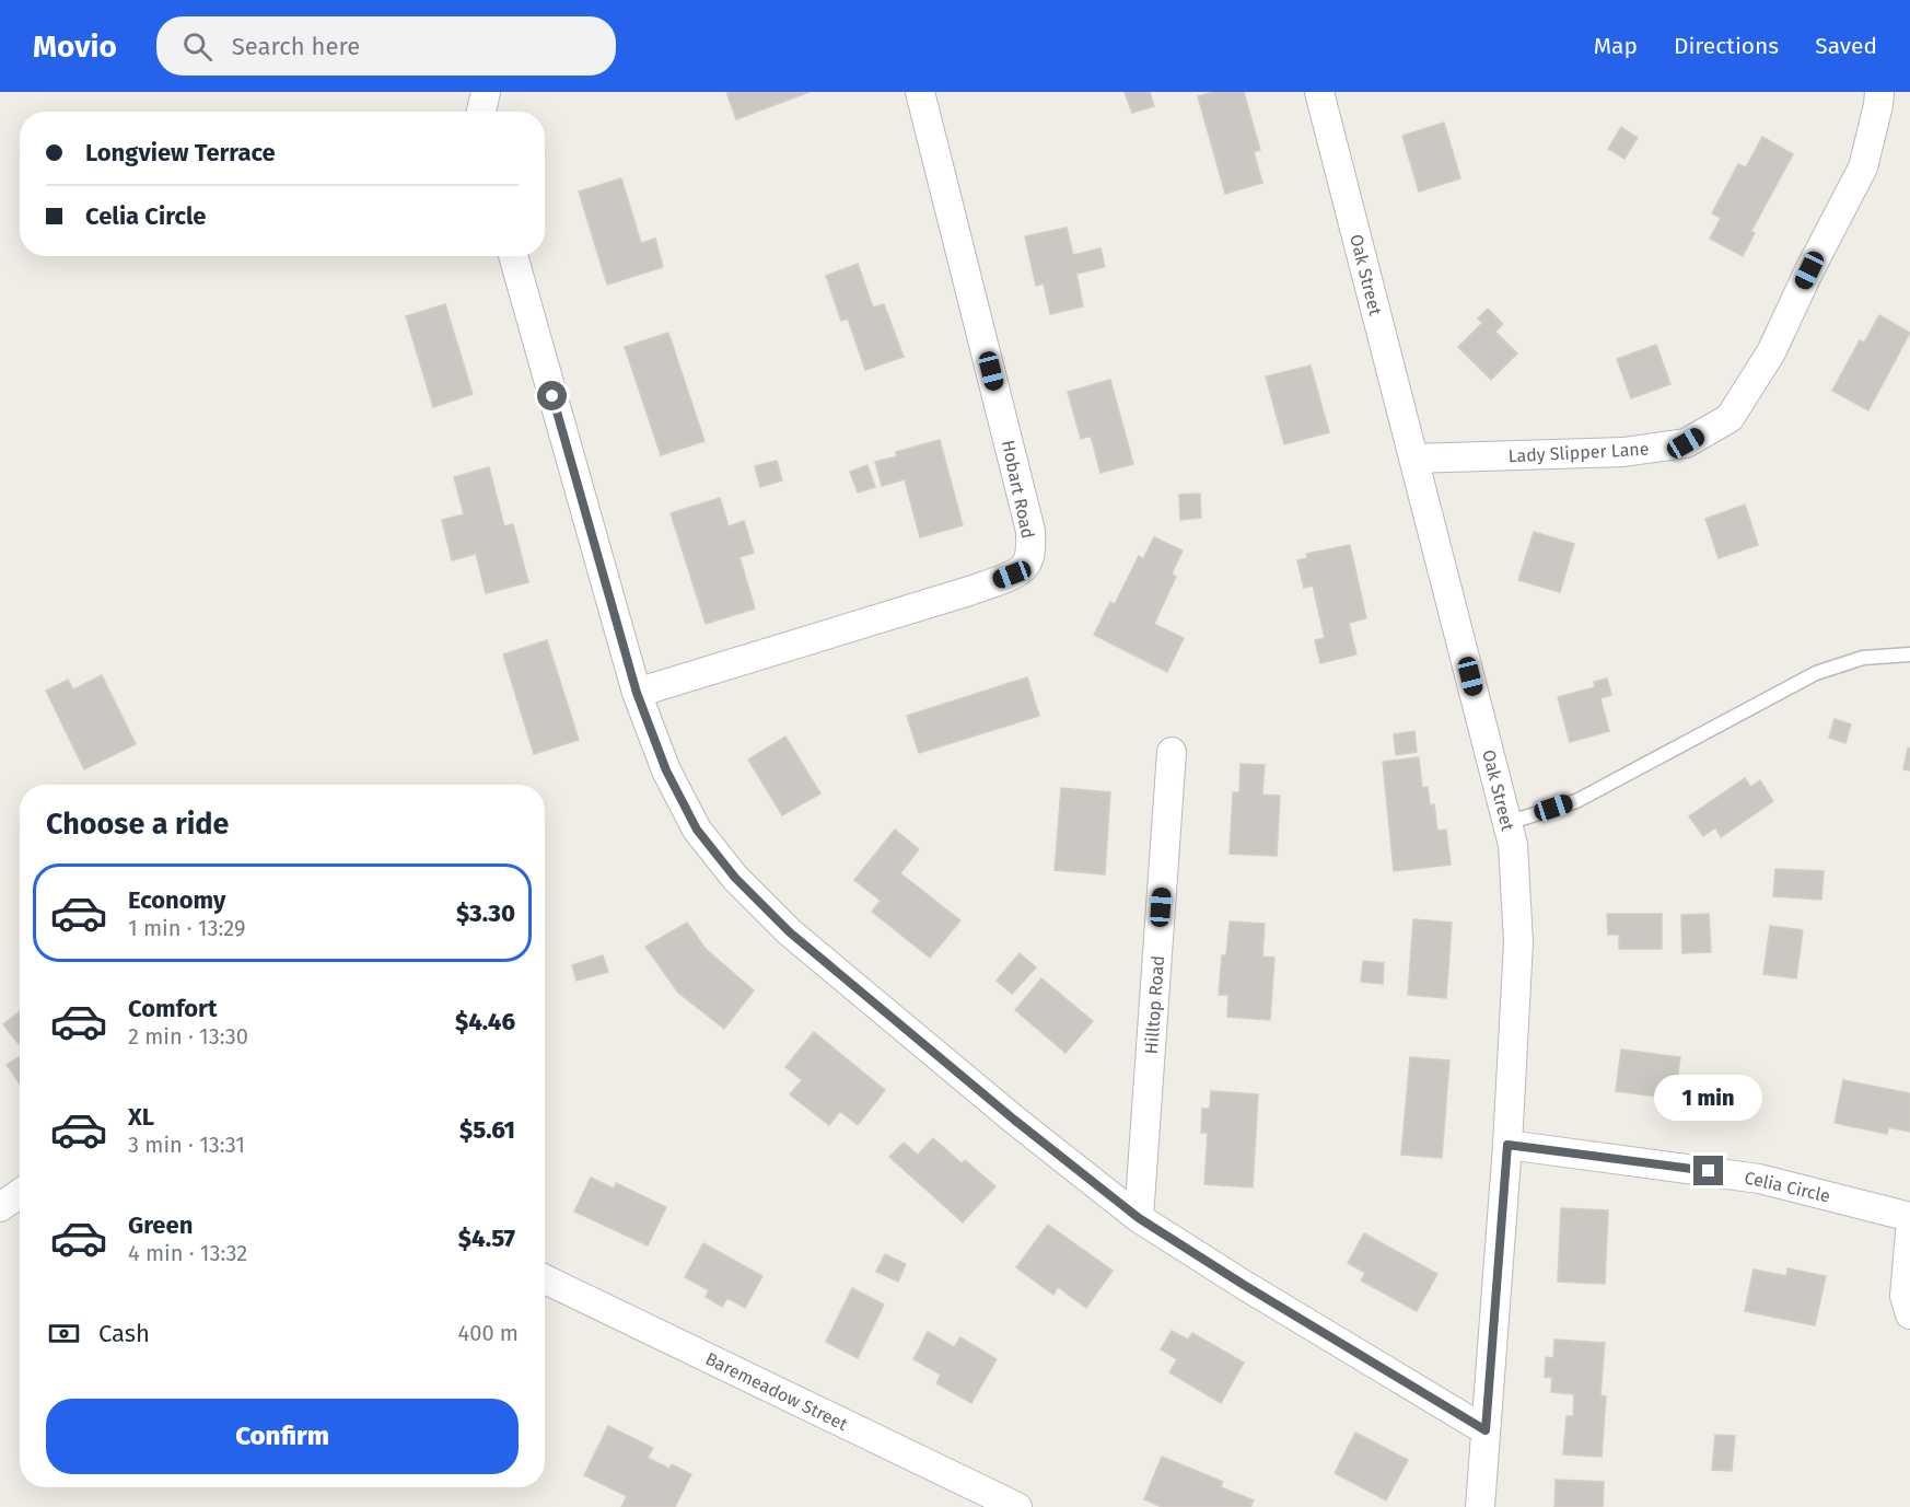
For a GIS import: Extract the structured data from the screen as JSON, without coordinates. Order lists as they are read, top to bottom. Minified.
{"streets":{"street":["Oak Street","Lady Slipper Lane","Hobart Road","Hilltop Road","Celia Circle","Baremeadow Street"]},"crossings":[["Oak Street","Lady Slipper Lane"],["Oak Street","Celia Circle"]],"page":{"header":"Movio","search":"Search here","nav":["Map","Directions","Saved"],"banner":["Longview Terrace","Celia Circle"],"heading":"Choose a ride","list":[{"name":"Economy","note":"1 min · 13:29","value":"$3.30"},{"name":"Comfort","note":"2 min · 13:30","value":"$4.46"},{"name":"XL","note":"3 min · 13:31","value":"$5.61"},{"name":"Green","note":"4 min · 13:32","value":"$4.57"}],"bubble":"1 min","pay":["Cash","400 m"],"buttons":"Confirm"}}
